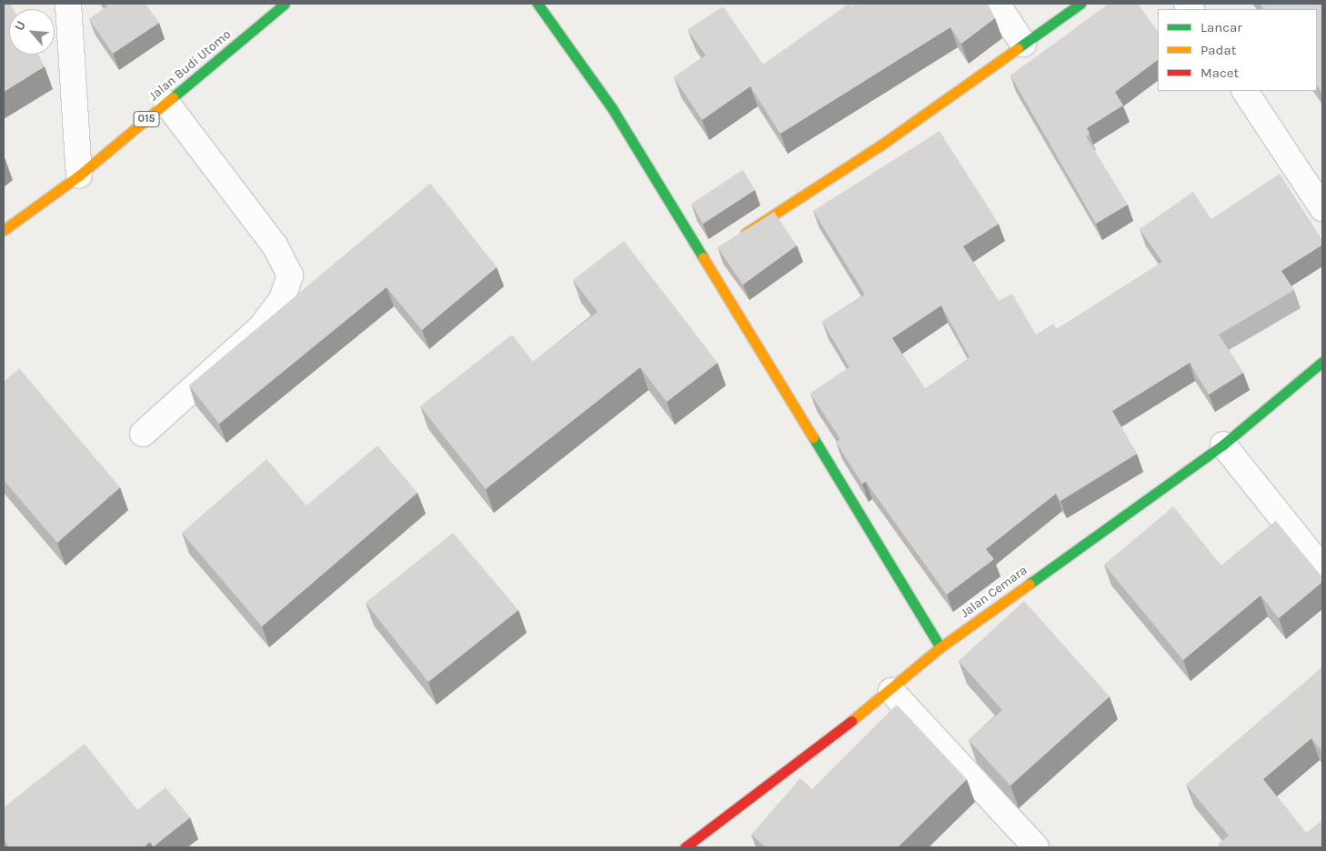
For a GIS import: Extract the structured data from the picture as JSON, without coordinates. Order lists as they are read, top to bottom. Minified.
{"streets":{"street":["Jalan Budi Utomo","015","Jalan Cemara"]},"legend":["Lancar","Padat","Macet"],"north":"top left"}
